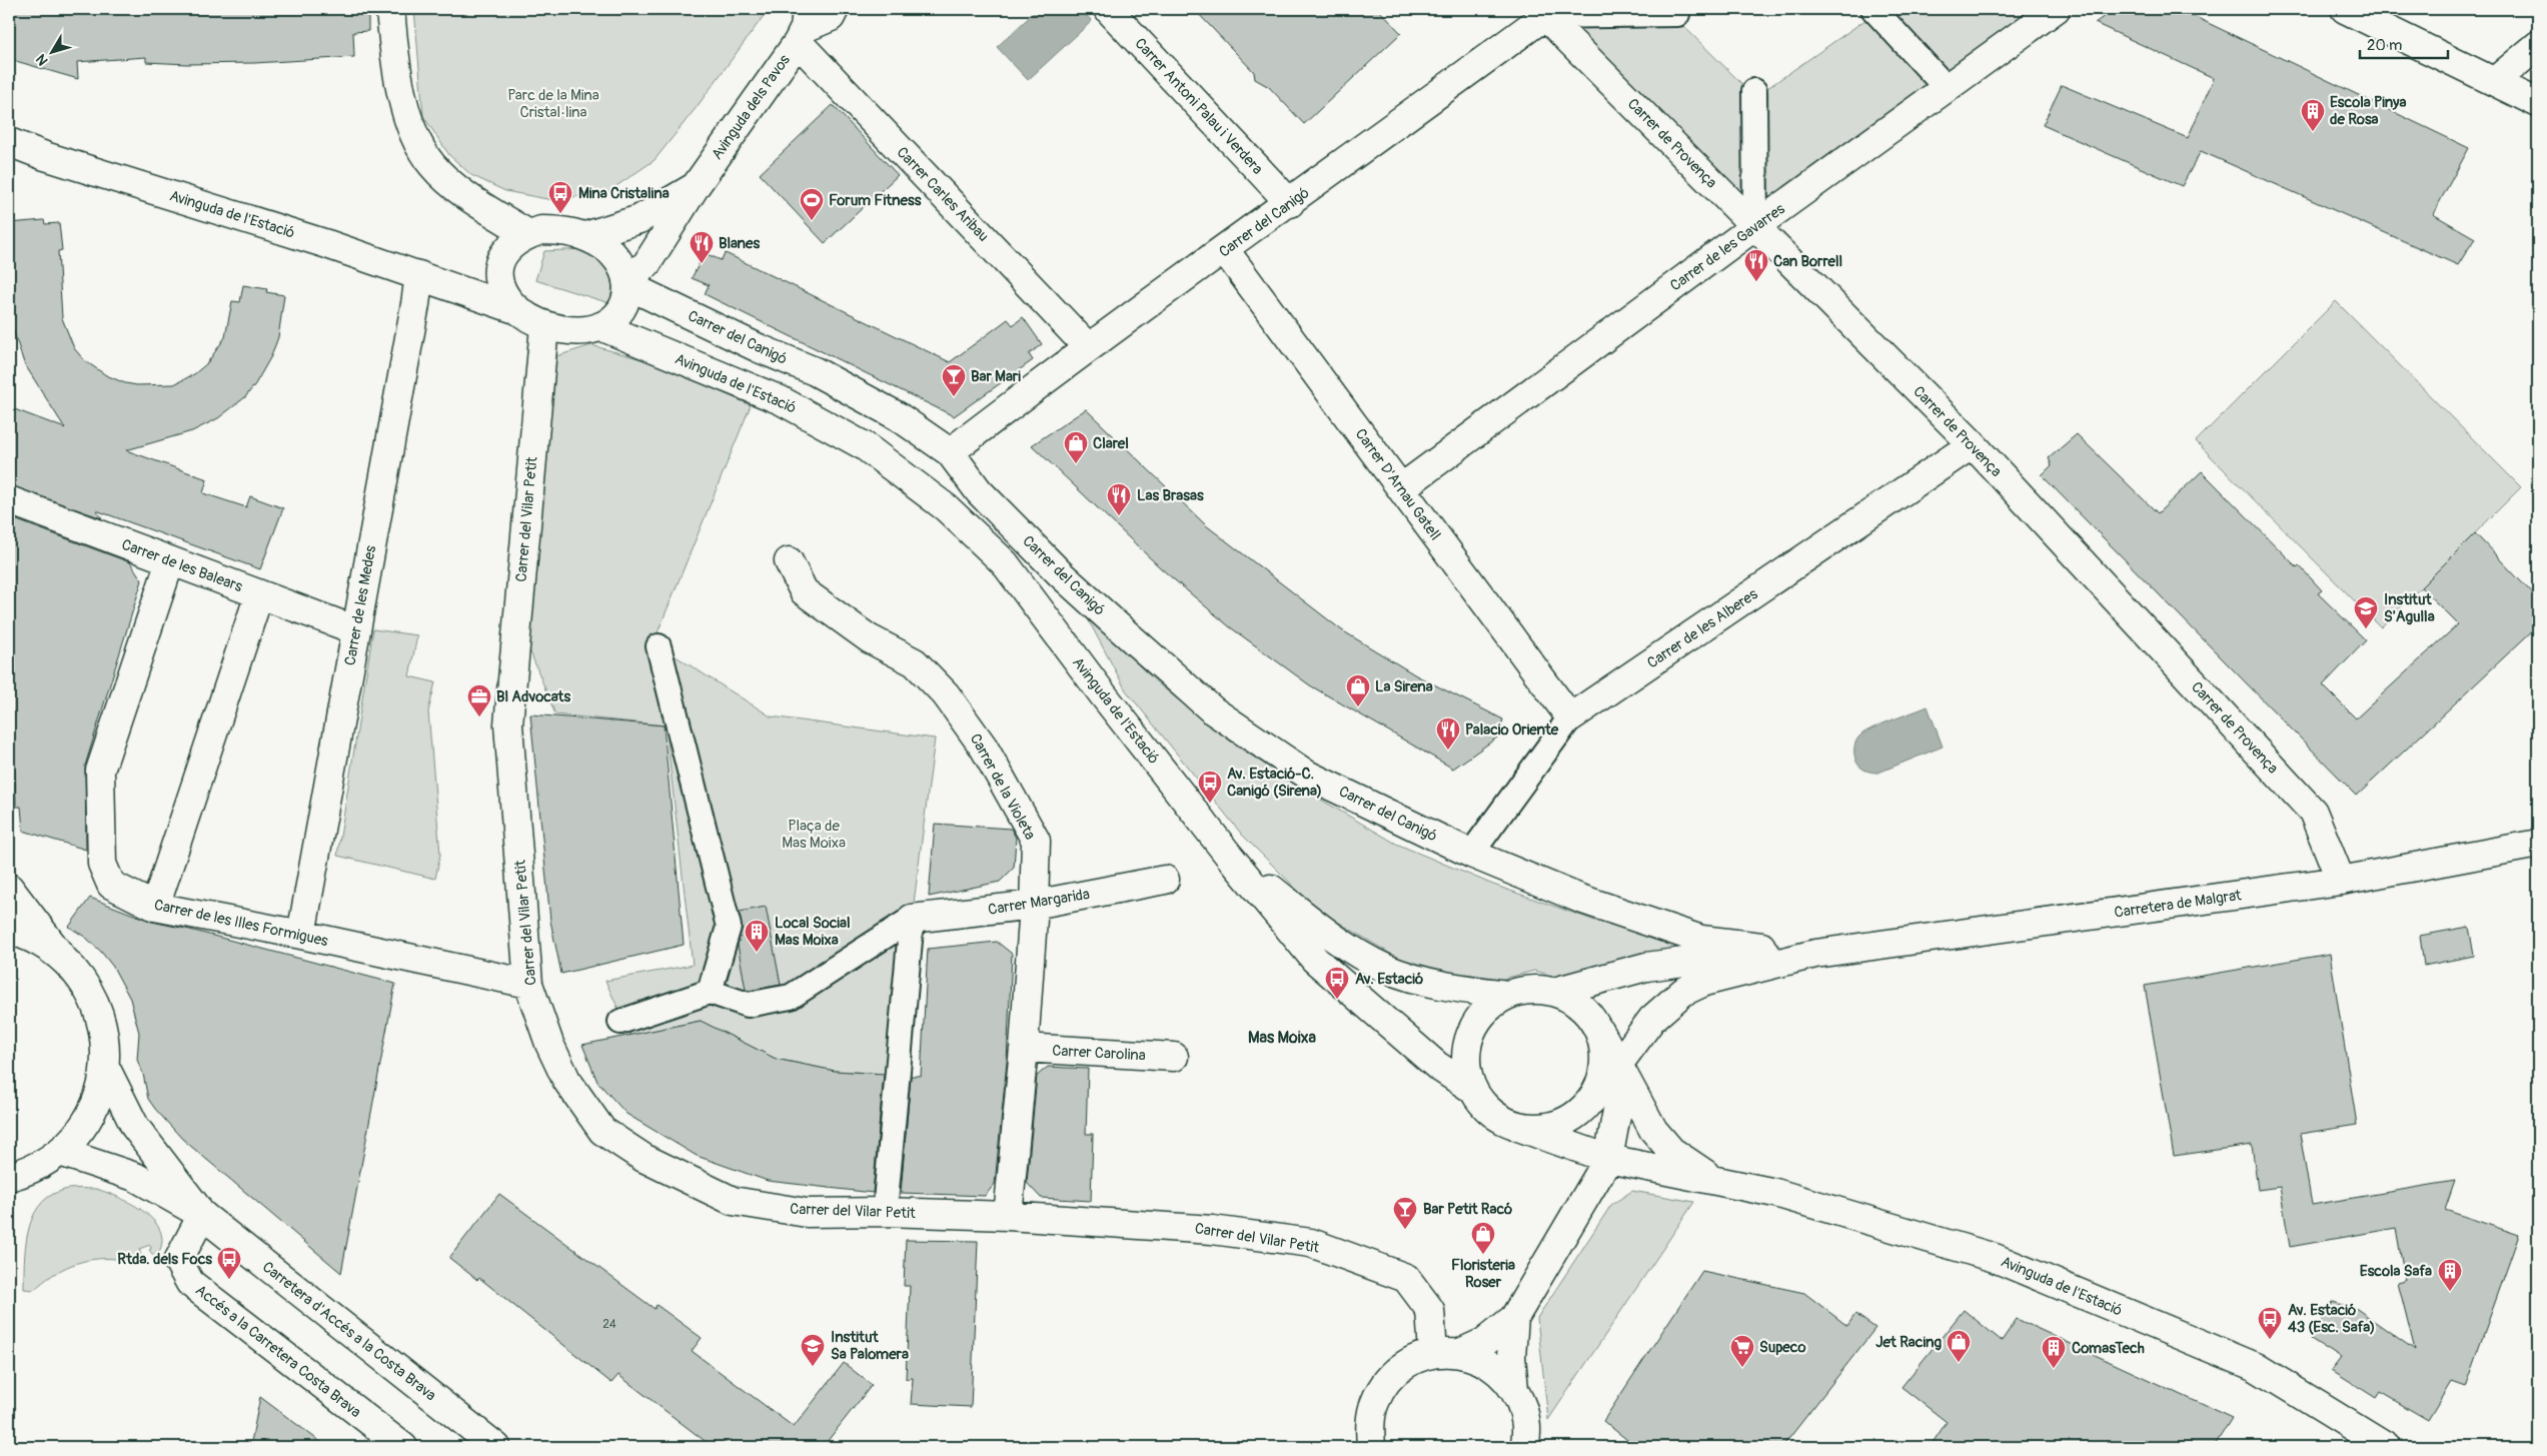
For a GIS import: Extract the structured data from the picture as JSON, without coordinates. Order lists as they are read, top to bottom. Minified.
{"streets":{"street":["Carrer Antoni Palau i Verdera","Avinguda dels Pavos","Carrer de Provença","Carrer Carles Aribau","Avinguda de l'Estació","Carrer del Canigó","Carrer de les Gavarres","Carrer D'Arnau Gatell","Carrer del Vilar Petit","Carrer de les Balears","Carrer de les Medes","Carrer de les Alberes","Carrer de la Violeta","Carrer Margarida","Carretera de Malgrat","Carrer de les Illes Formigues","Carrer Carolina","Carretera d'Accés a la Costa Brava","Accés a la Carretera Costa Brava"]},"crossings":[["Carrer Antoni Palau i Verdera","Carrer del Canigó"],["Avinguda dels Pavos","Carrer Carles Aribau"],["Avinguda dels Pavos","Avinguda de l'Estació"],["Avinguda dels Pavos","Carrer del Canigó"],["Avinguda dels Pavos","Carrer del Vilar Petit"],["Carrer de Provença","Carrer del Canigó"],["Carrer de Provença","Carrer de les Gavarres"],["Carrer de Provença","Carrer de les Alberes"],["Carrer de Provença","Carretera de Malgrat"],["Carrer Carles Aribau","Carrer del Canigó"],["Avinguda de l'Estació","Carrer del Canigó"],["Avinguda de l'Estació","Carrer del Vilar Petit"],["Avinguda de l'Estació","Carrer de les Medes"],["Avinguda de l'Estació","Carretera de Malgrat"],["Carrer del Canigó","Carrer D'Arnau Gatell"],["Carrer del Canigó","Carrer del Vilar Petit"],["Carrer del Canigó","Carrer de les Alberes"],["Carrer del Canigó","Carretera de Malgrat"],["Carrer de les Gavarres","Carrer D'Arnau Gatell"],["Carrer D'Arnau Gatell","Carrer de les Alberes"],["Carrer del Vilar Petit","Carrer de la Violeta"],["Carrer del Vilar Petit","Carrer de les Illes Formigues"],["Carrer de les Balears","Carrer de les Medes"],["Carrer de les Balears","Carrer de les Illes Formigues"],["Carrer de les Medes","Carrer de les Illes Formigues"],["Carrer de la Violeta","Carrer Margarida"],["Carrer de la Violeta","Carrer Carolina"],["Carretera d'Accés a la Costa Brava","Accés a la Carretera Costa Brava"]],"districts":["Mas Moixa"],"parks":["Parc de la Mina Cristal·lina","Plaça de Mas Moixa"],"places":{"building":["Escola Pinya de Rosa","Local Social Mas Moixa","Escola Safa","ComasTech"],"bus stop":["Mina Cristalina","Av. Estació-C. Canigó (Sirena)","Av. Estació","Rtda. dels Focs","Av. Estació 43 (Esc. Safa)"],"sports":["Forum Fitness"],"restaurant":["Blanes","Can Borrell","Las Brasas","Palacio Oriente"],"bar":["Bar Mari","Bar Petit Racó"],"shop":["Clarel","La Sirena","Floristeria Roser","Jet Racing"],"school or university":["Institut S'Agulla","Institut Sa Palomera"],"office":["Bl Advocats"],"supermarket":["Supeco"]},"house_numbers":["24"],"scale_bar":"20 m","north":"bottom left"}
